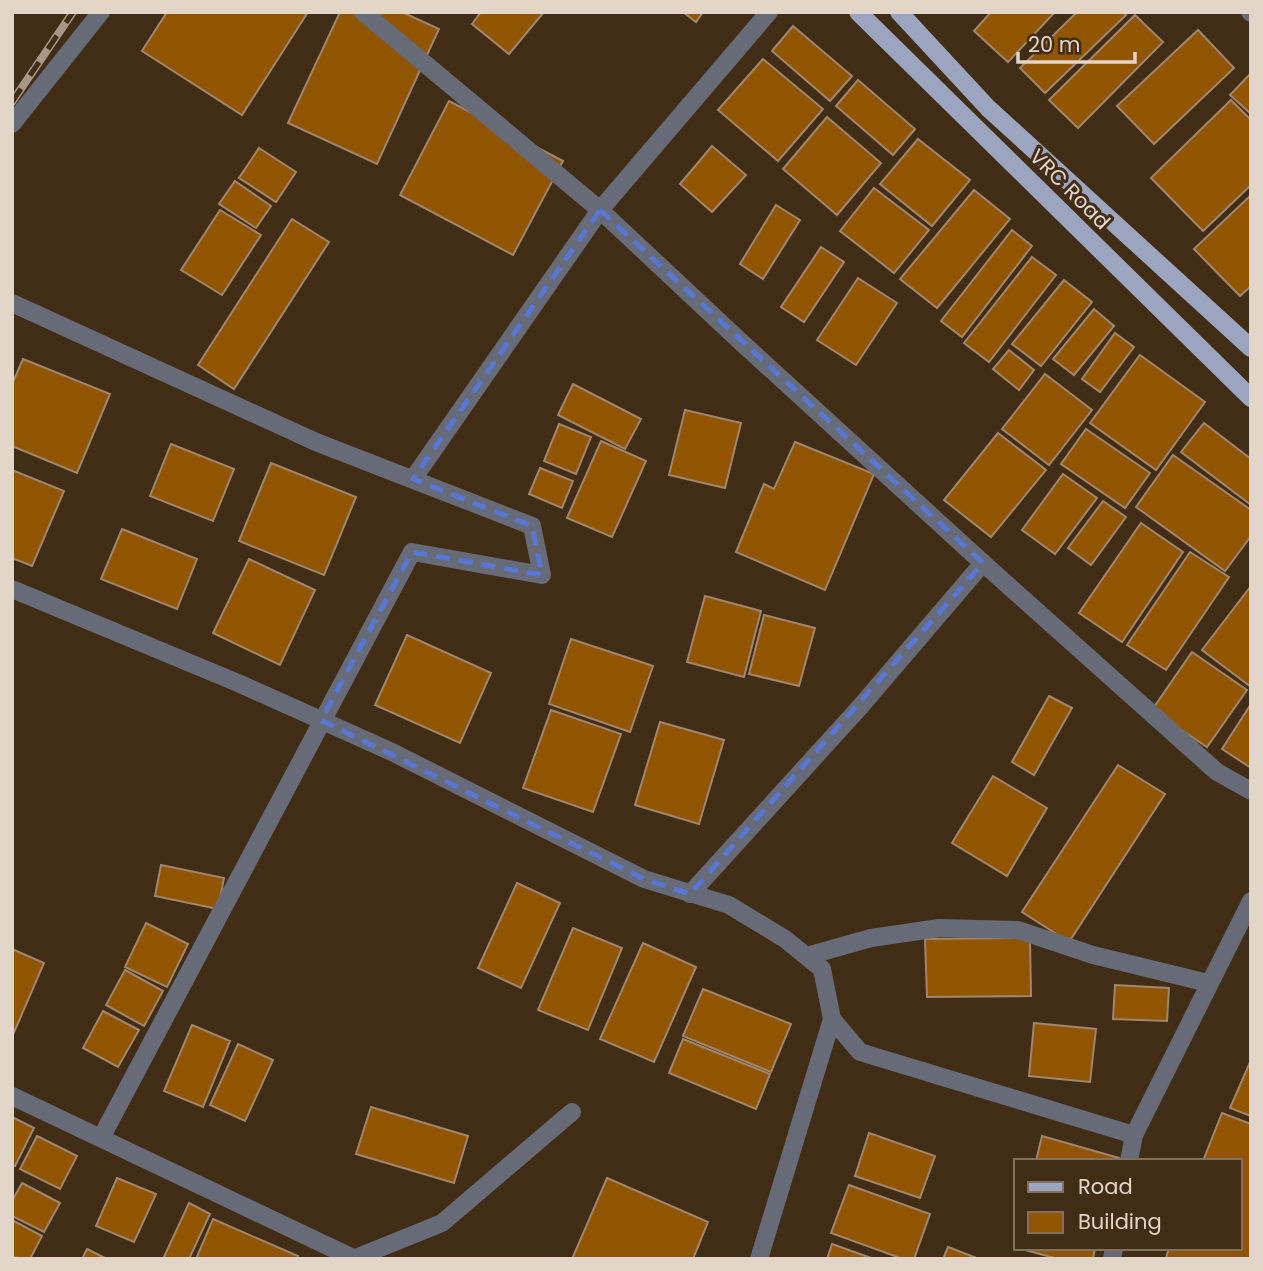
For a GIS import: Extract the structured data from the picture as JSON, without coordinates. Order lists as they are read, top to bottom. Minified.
{"streets":{"main road":["VRC Road"]},"legend":["Road","Building"],"scale_bar":"20 m"}
